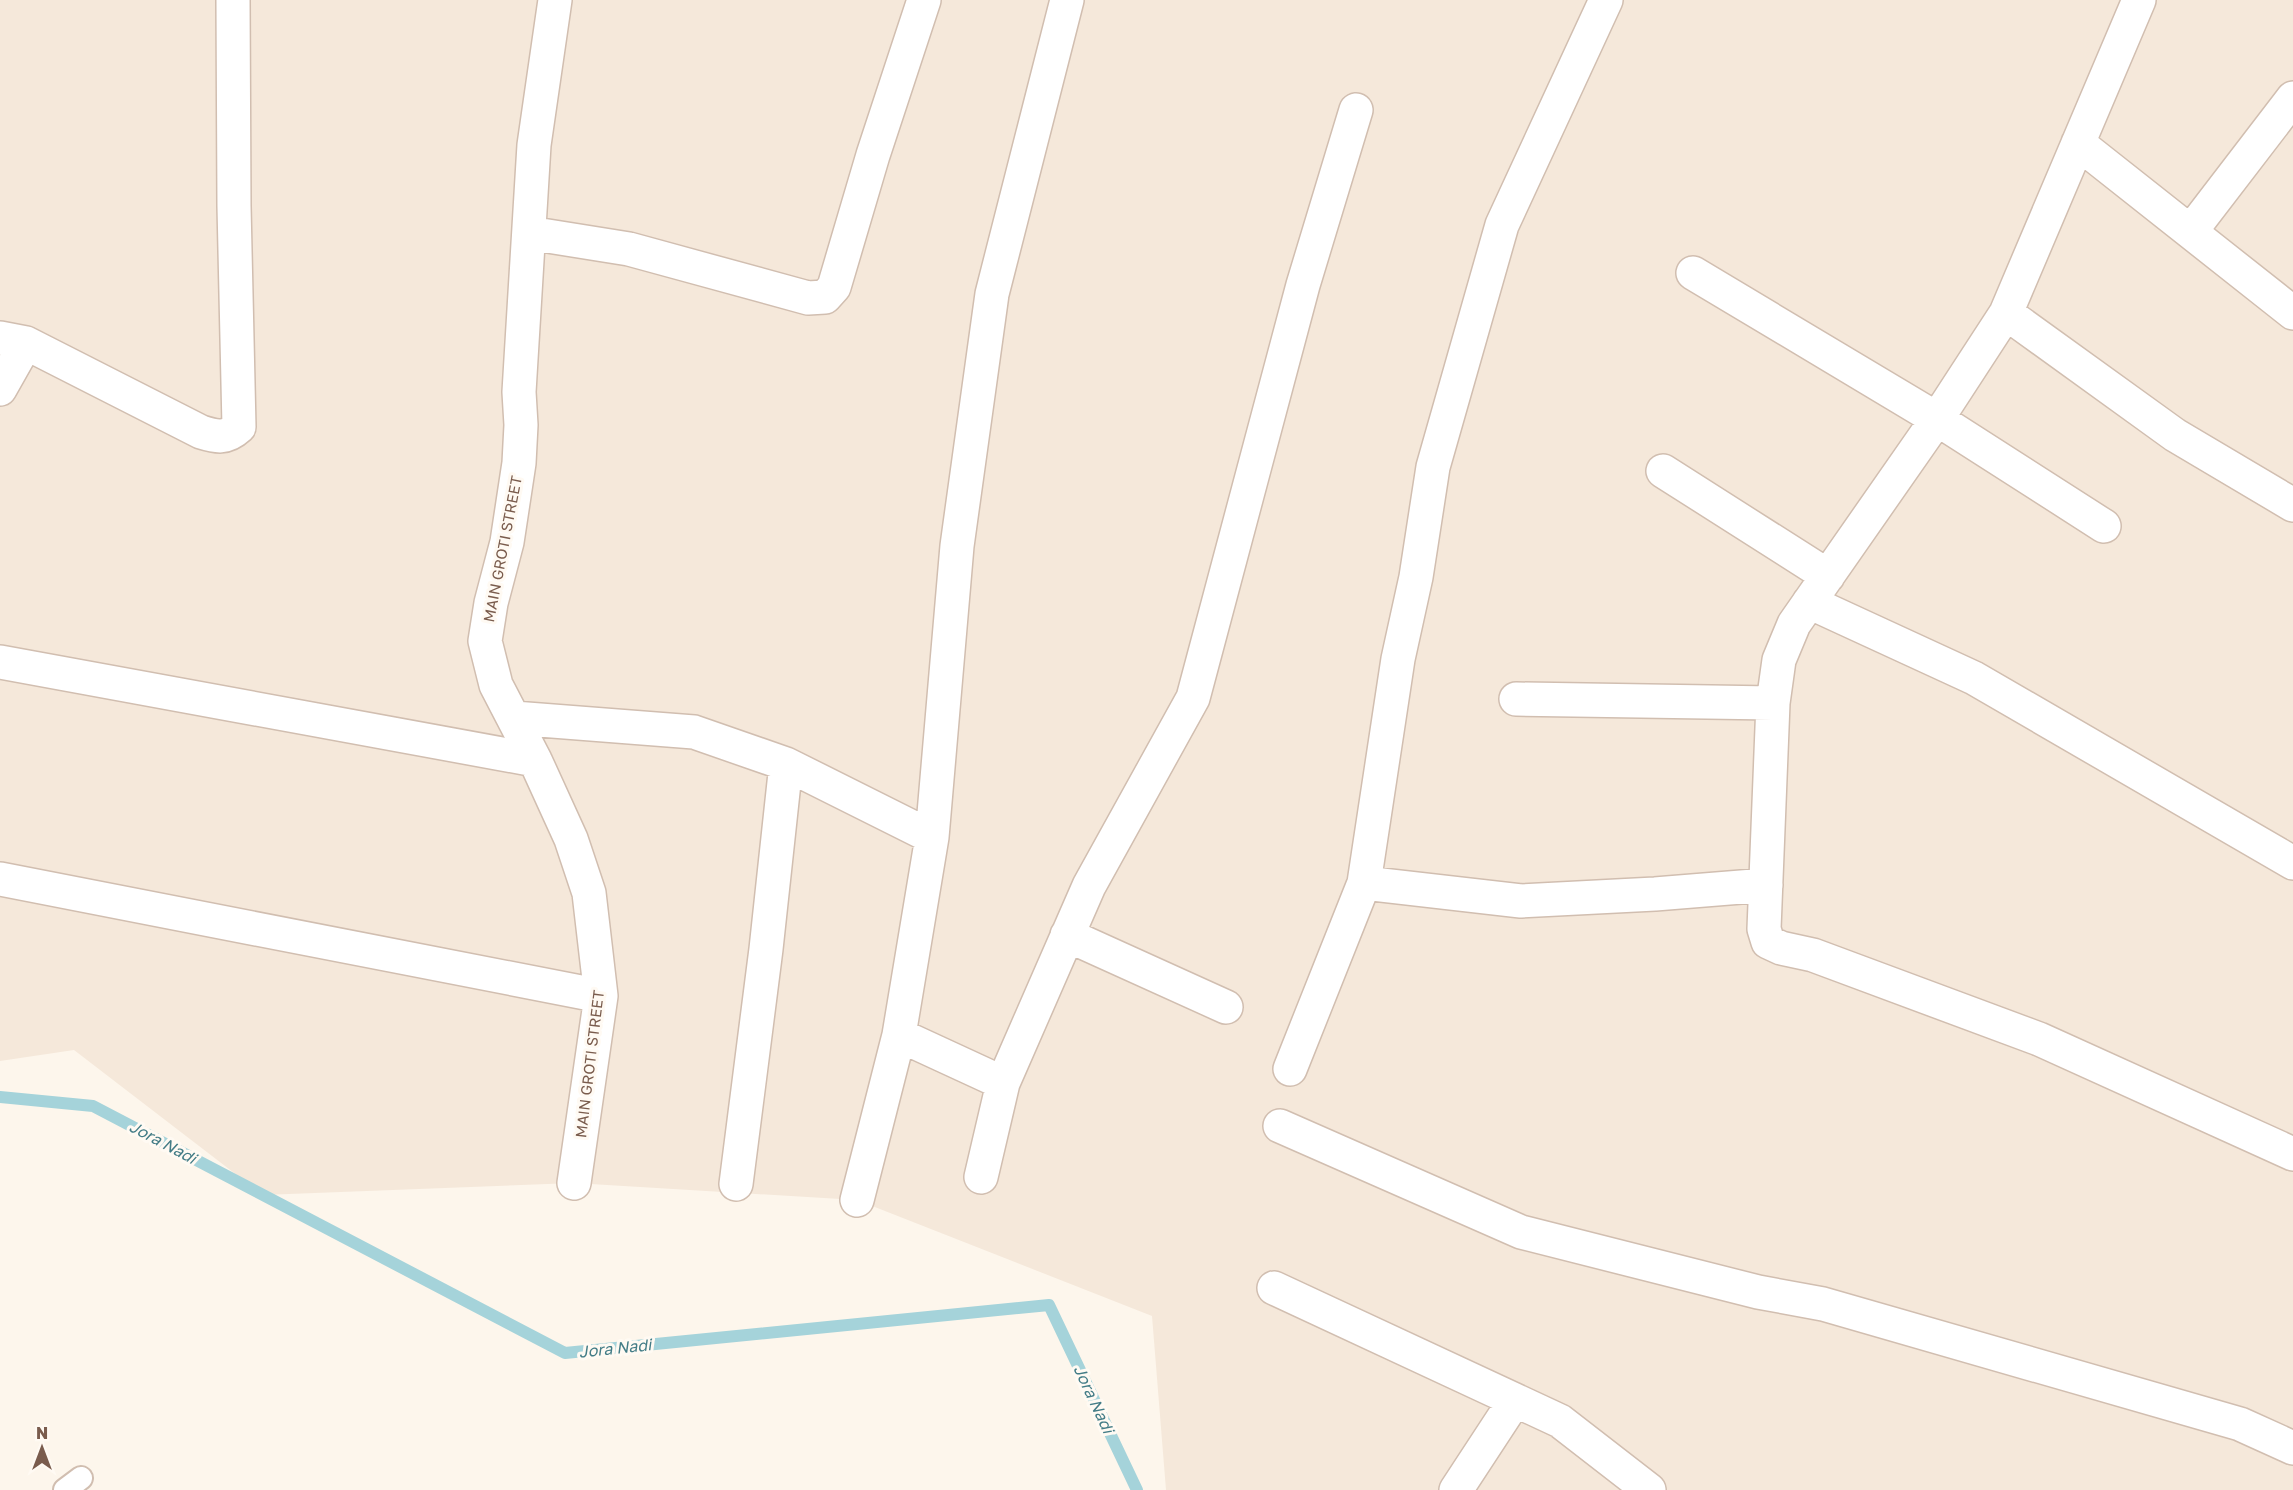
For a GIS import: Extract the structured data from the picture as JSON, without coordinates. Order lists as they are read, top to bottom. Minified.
{"streets":{"street":["MAIN GROTI STREET"]},"water":["Jora Nadi"],"north":"top"}
